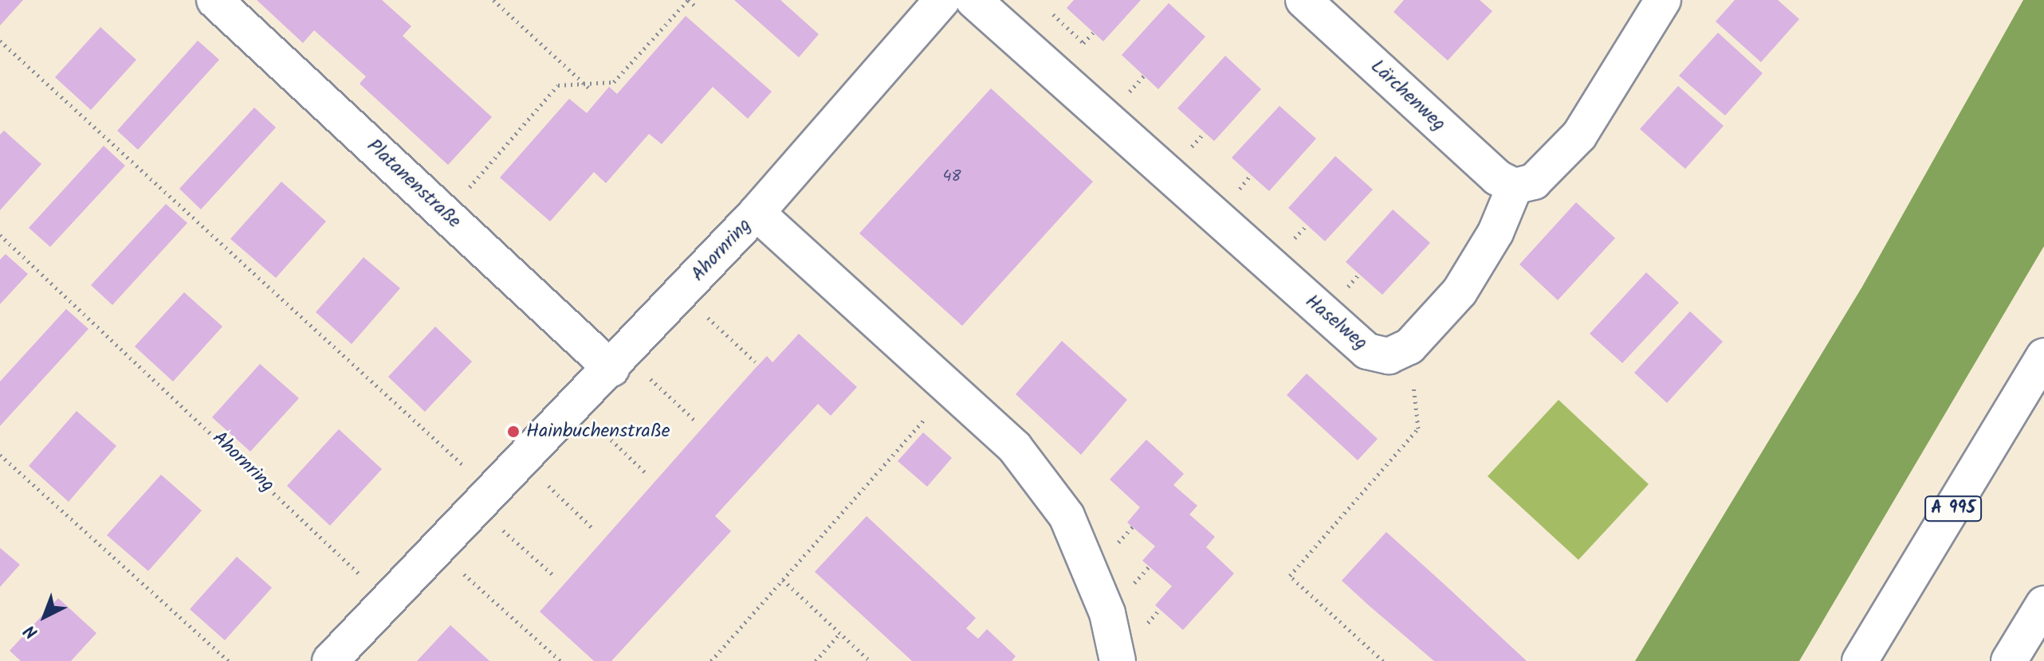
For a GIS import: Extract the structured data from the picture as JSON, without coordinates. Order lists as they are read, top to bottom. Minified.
{"streets":{"main road":["Lärchenweg","Platanenstraße","Ahornring","Haselweg","A 995"]},"crossings":[["Platanenstraße","Ahornring"]],"places":["Hainbuchenstraße"],"house_numbers":["48"],"north":"bottom left"}
